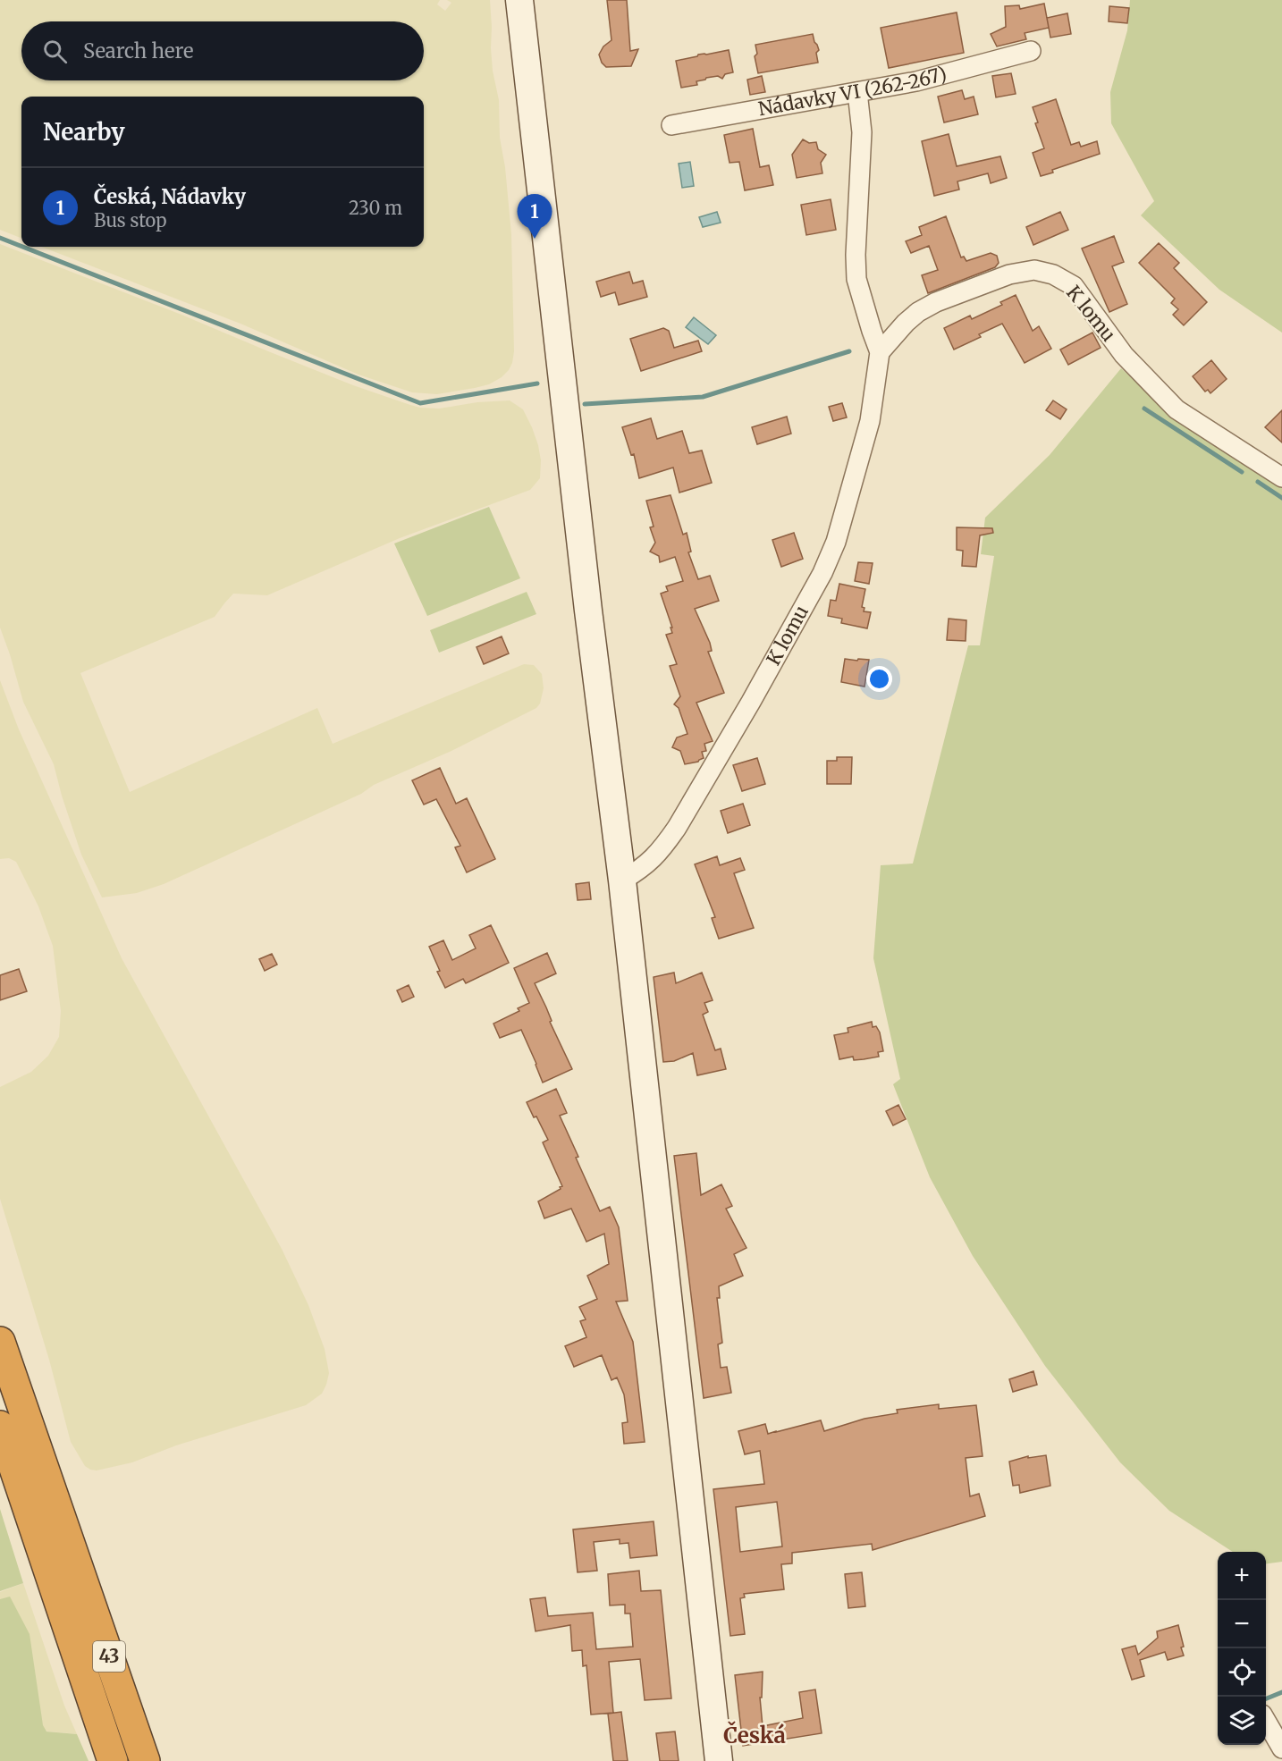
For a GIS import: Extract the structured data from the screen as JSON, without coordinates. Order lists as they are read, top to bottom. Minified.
{"streets":{"highway":["43"],"street":["Nádavky VI (262-267)","K lomu"]},"crossings":[["Nádavky VI (262-267)","K lomu"]],"districts":["Česká"],"page":{"search":"Search here","heading":"Nearby","list":[{"mark":"1","name":"Česká, Nádavky","note":"Bus stop","value":"230 m"}],"pins":"1","map_buttons":["+","−"]}}
